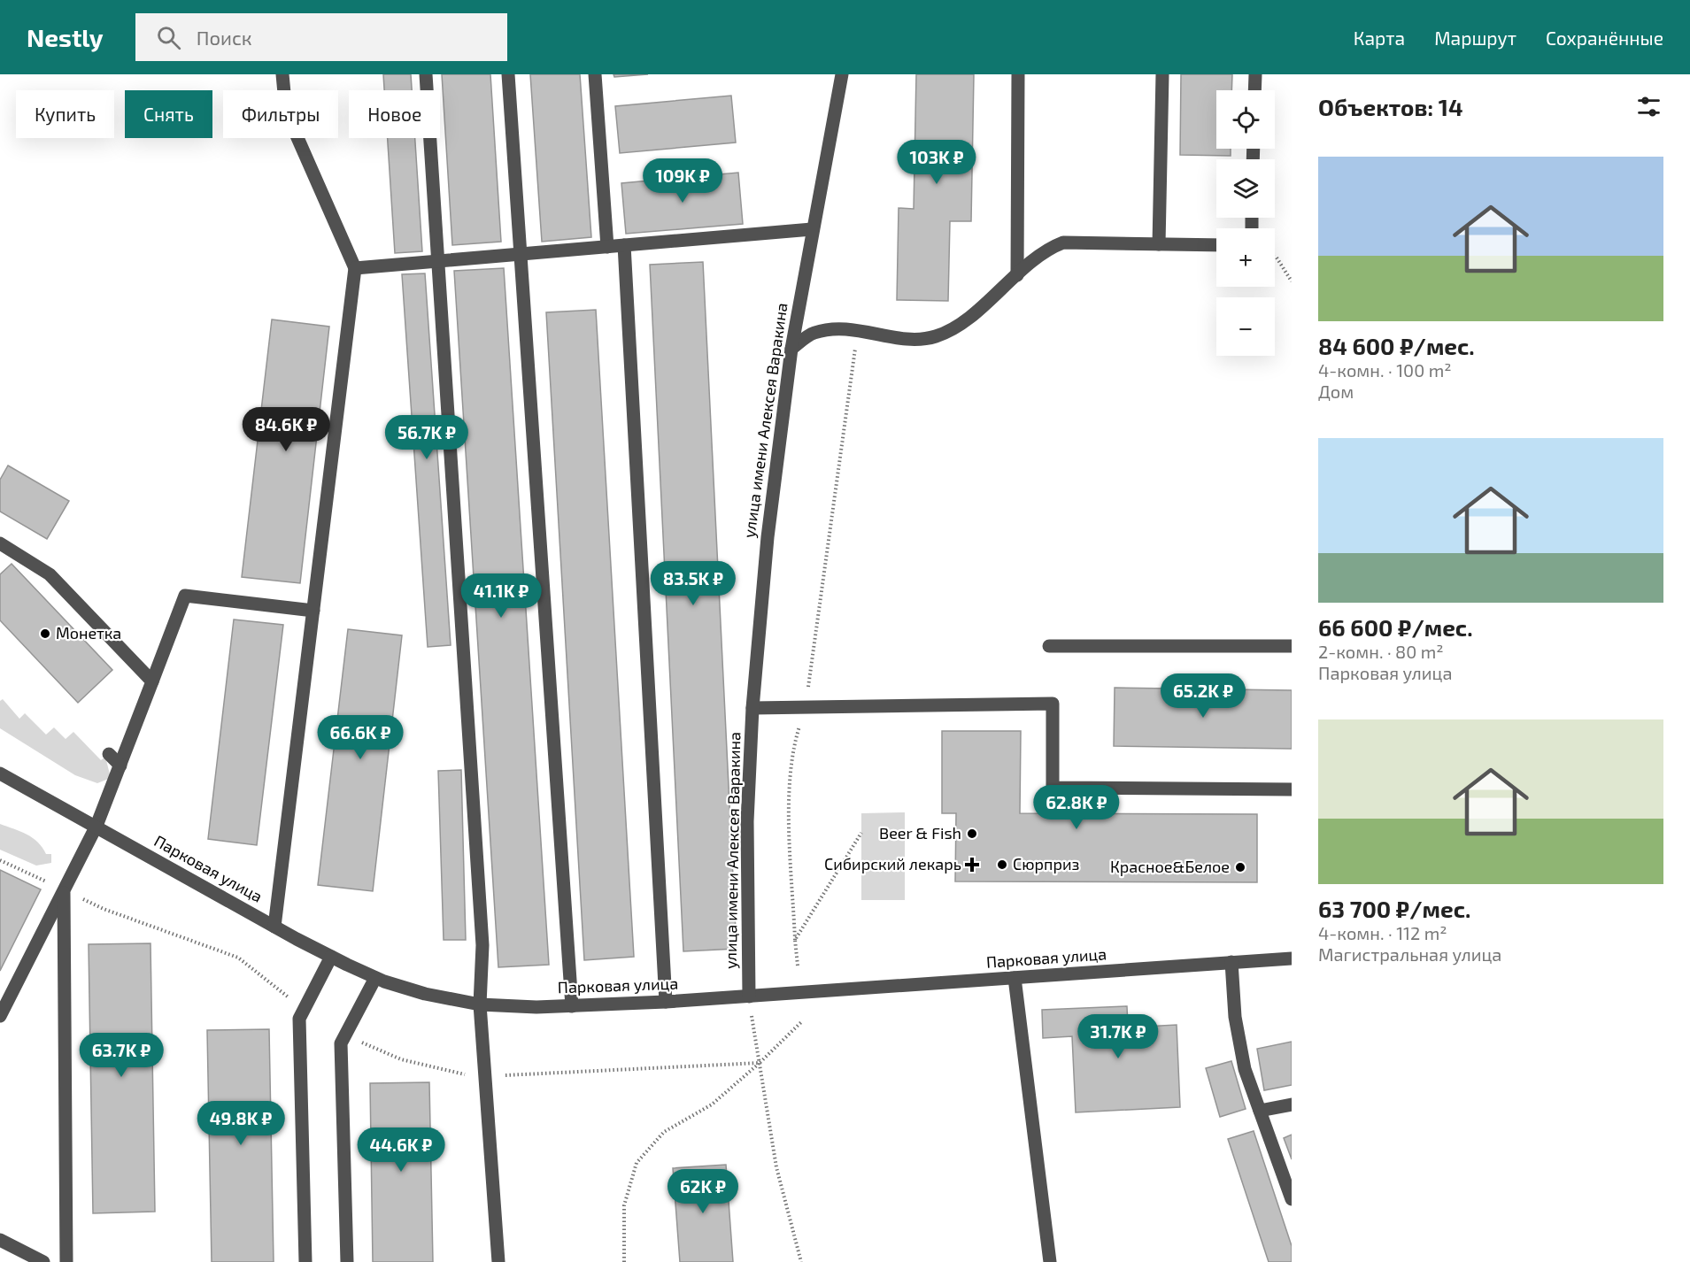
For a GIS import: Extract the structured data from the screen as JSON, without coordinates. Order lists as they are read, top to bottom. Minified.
{"streets":{"street":["улица имени Алексея Варакина","Парковая улица"]},"crossings":[["улица имени Алексея Варакина","Парковая улица"]],"places":{"other":["Монетка","Beer & Fish","Сюрприз","Красное&Белое"],"health":["Сибирский лекарь"]},"page":{"header":"Nestly","search":"Поиск","nav":["Карта","Маршрут","Сохранённые"],"heading":"Объектов: 14","map_buttons":["+","−"],"chip":["Купить","Снять","Фильтры","Новое"],"list":[{"name":"84 600 ₽/мес.","note":"4-комн. · 100 m² · Дом"},{"name":"66 600 ₽/мес.","note":"2-комн. · 80 m² · Парковая улица"},{"name":"63 700 ₽/мес.","note":"4-комн. · 112 m² · Магистральная улица"}],"price":["103K ₽","109K ₽","84.6K ₽","56.7K ₽","83.5K ₽","41.1K ₽","65.2K ₽","66.6K ₽","62.8K ₽","31.7K ₽","63.7K ₽","49.8K ₽","44.6K ₽","62K ₽"]}}
